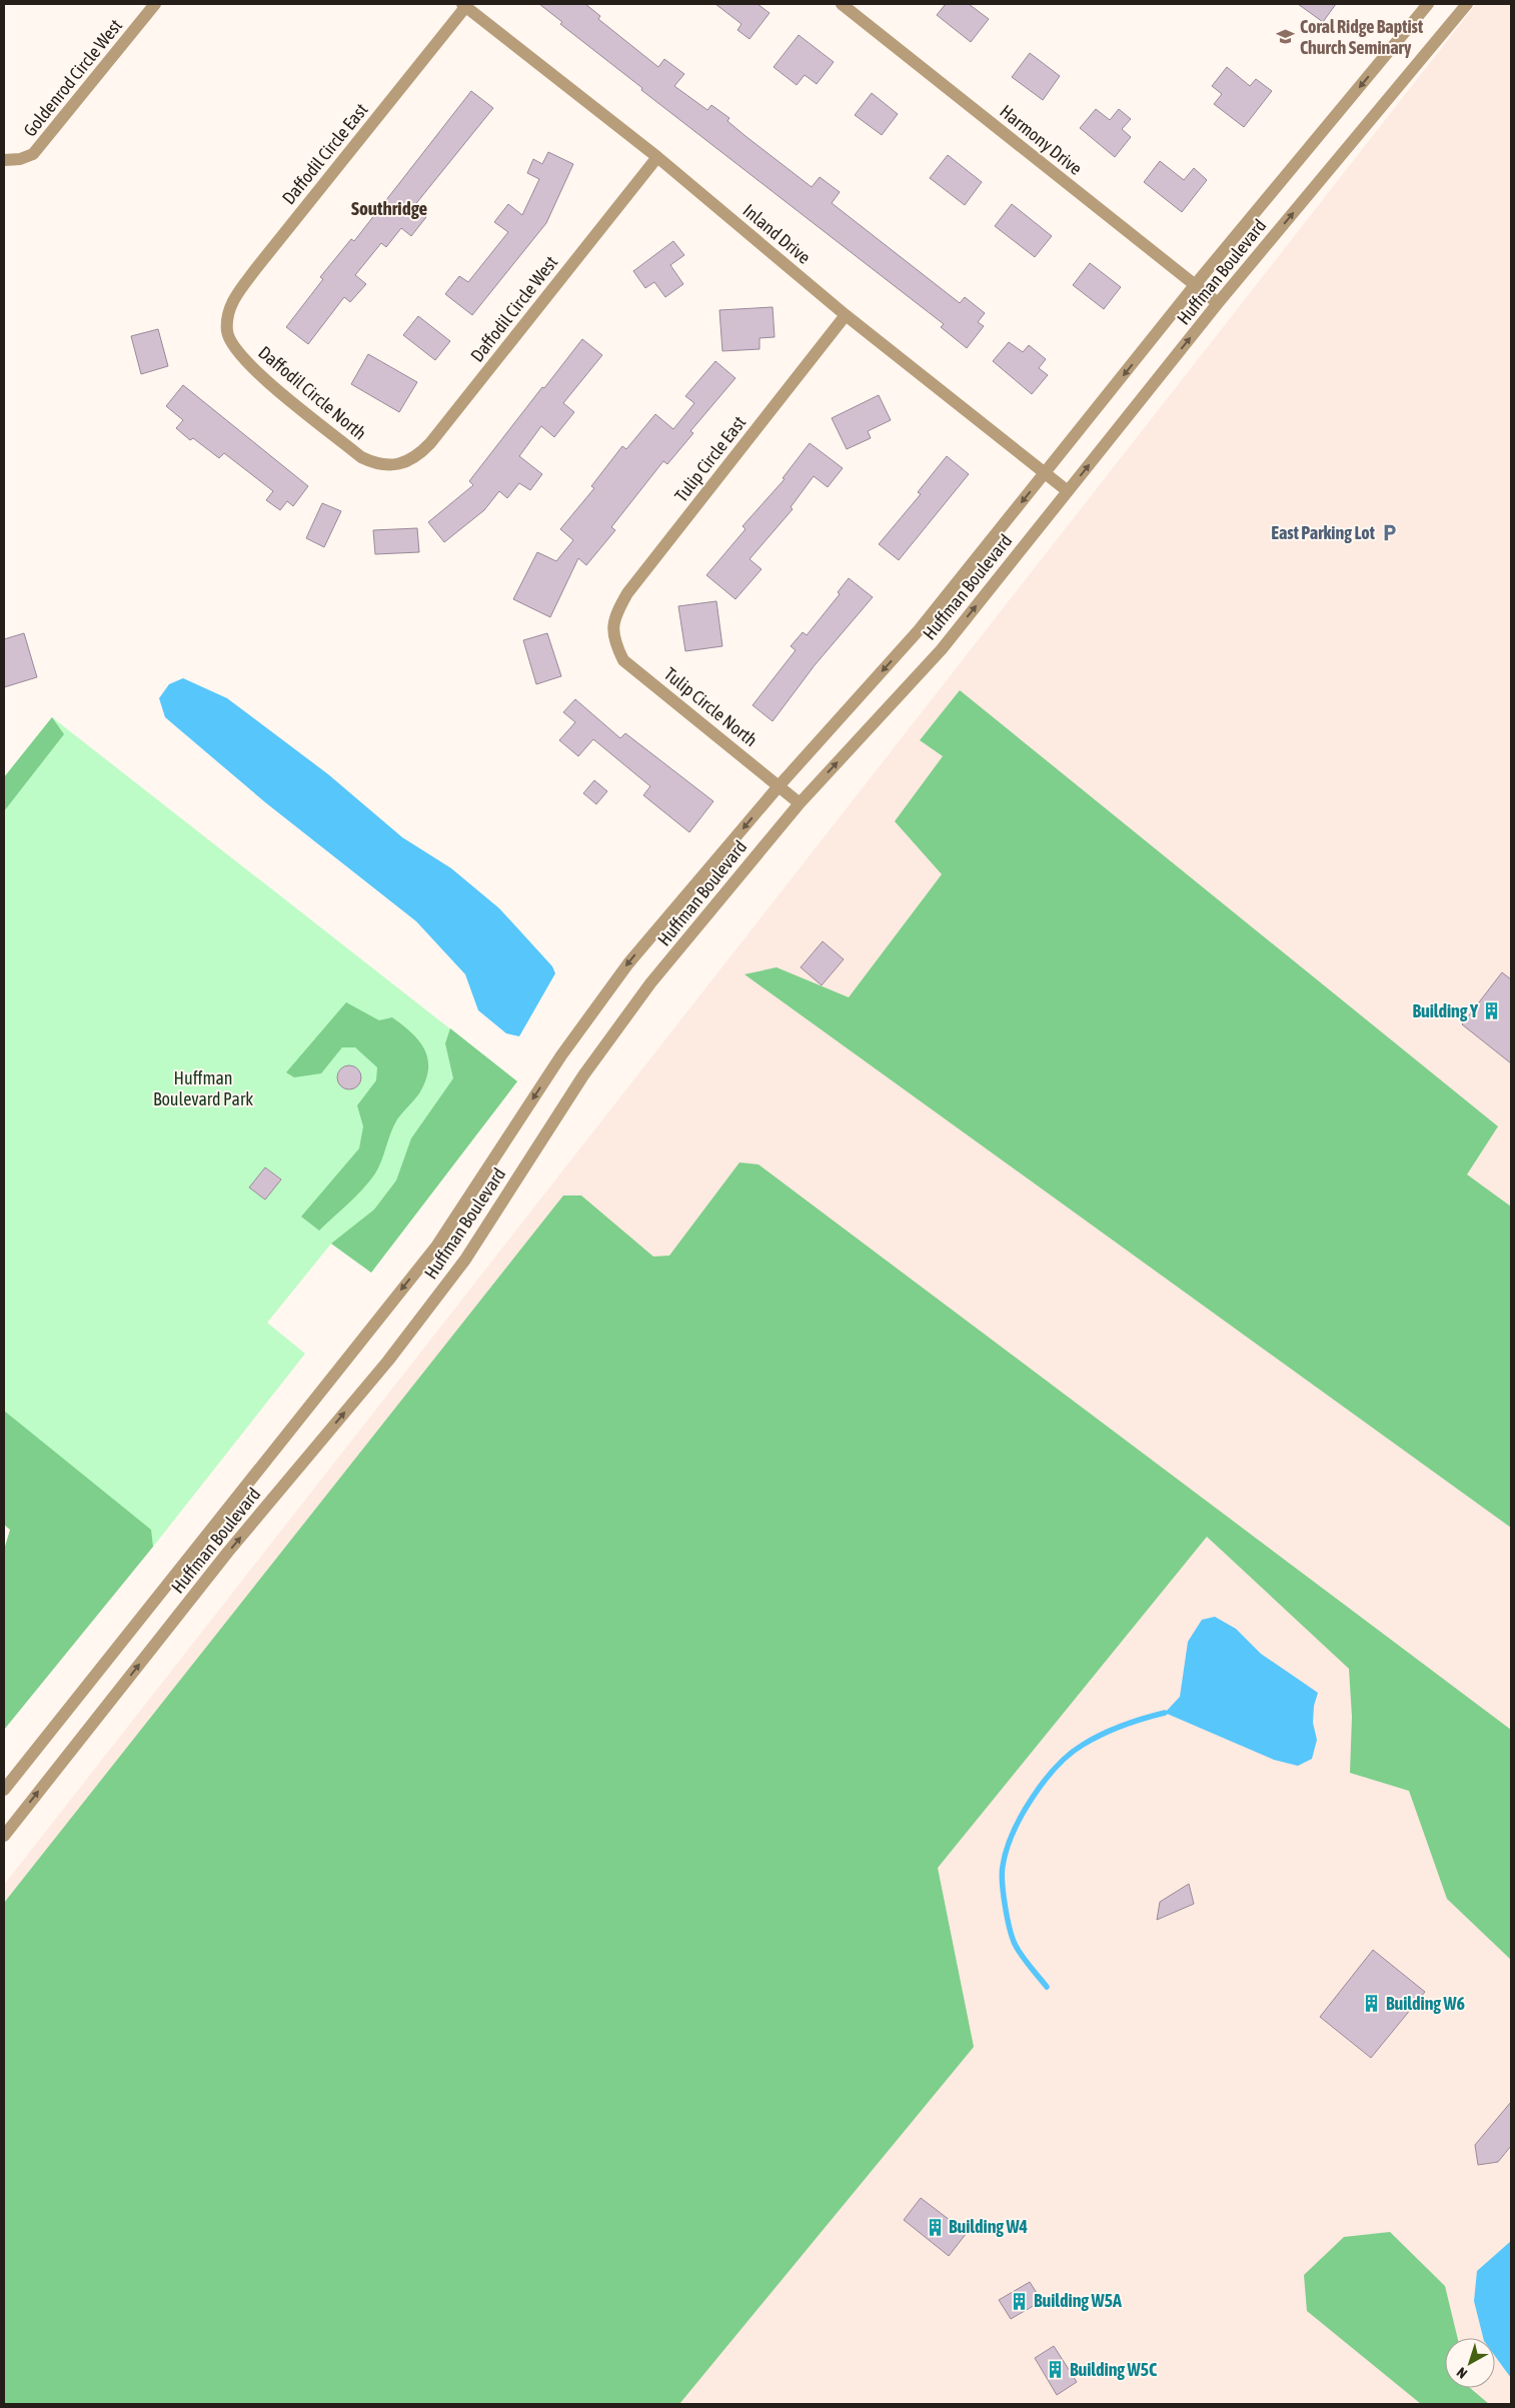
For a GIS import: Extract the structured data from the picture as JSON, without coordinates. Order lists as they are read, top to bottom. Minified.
{"streets":{"street":["Goldenrod Circle West","Harmony Drive","Daffodil Circle East","Inland Drive","Huffman Boulevard","Daffodil Circle West","Daffodil Circle North","Tulip Circle East","Tulip Circle North"]},"crossings":[["Harmony Drive","Huffman Boulevard"],["Daffodil Circle East","Inland Drive"],["Daffodil Circle East","Daffodil Circle North"],["Inland Drive","Huffman Boulevard"],["Inland Drive","Daffodil Circle West"],["Inland Drive","Tulip Circle East"],["Huffman Boulevard","Tulip Circle North"],["Daffodil Circle West","Daffodil Circle North"],["Tulip Circle East","Tulip Circle North"]],"districts":["Southridge"],"parks":["Huffman Boulevard Park"],"places":{"school or university":["Coral Ridge Baptist Church Seminary"],"parking":["East Parking Lot"],"building":["Building Y","Building W6","Building W4","Building W5A","Building W5C"]},"north":"bottom left"}
